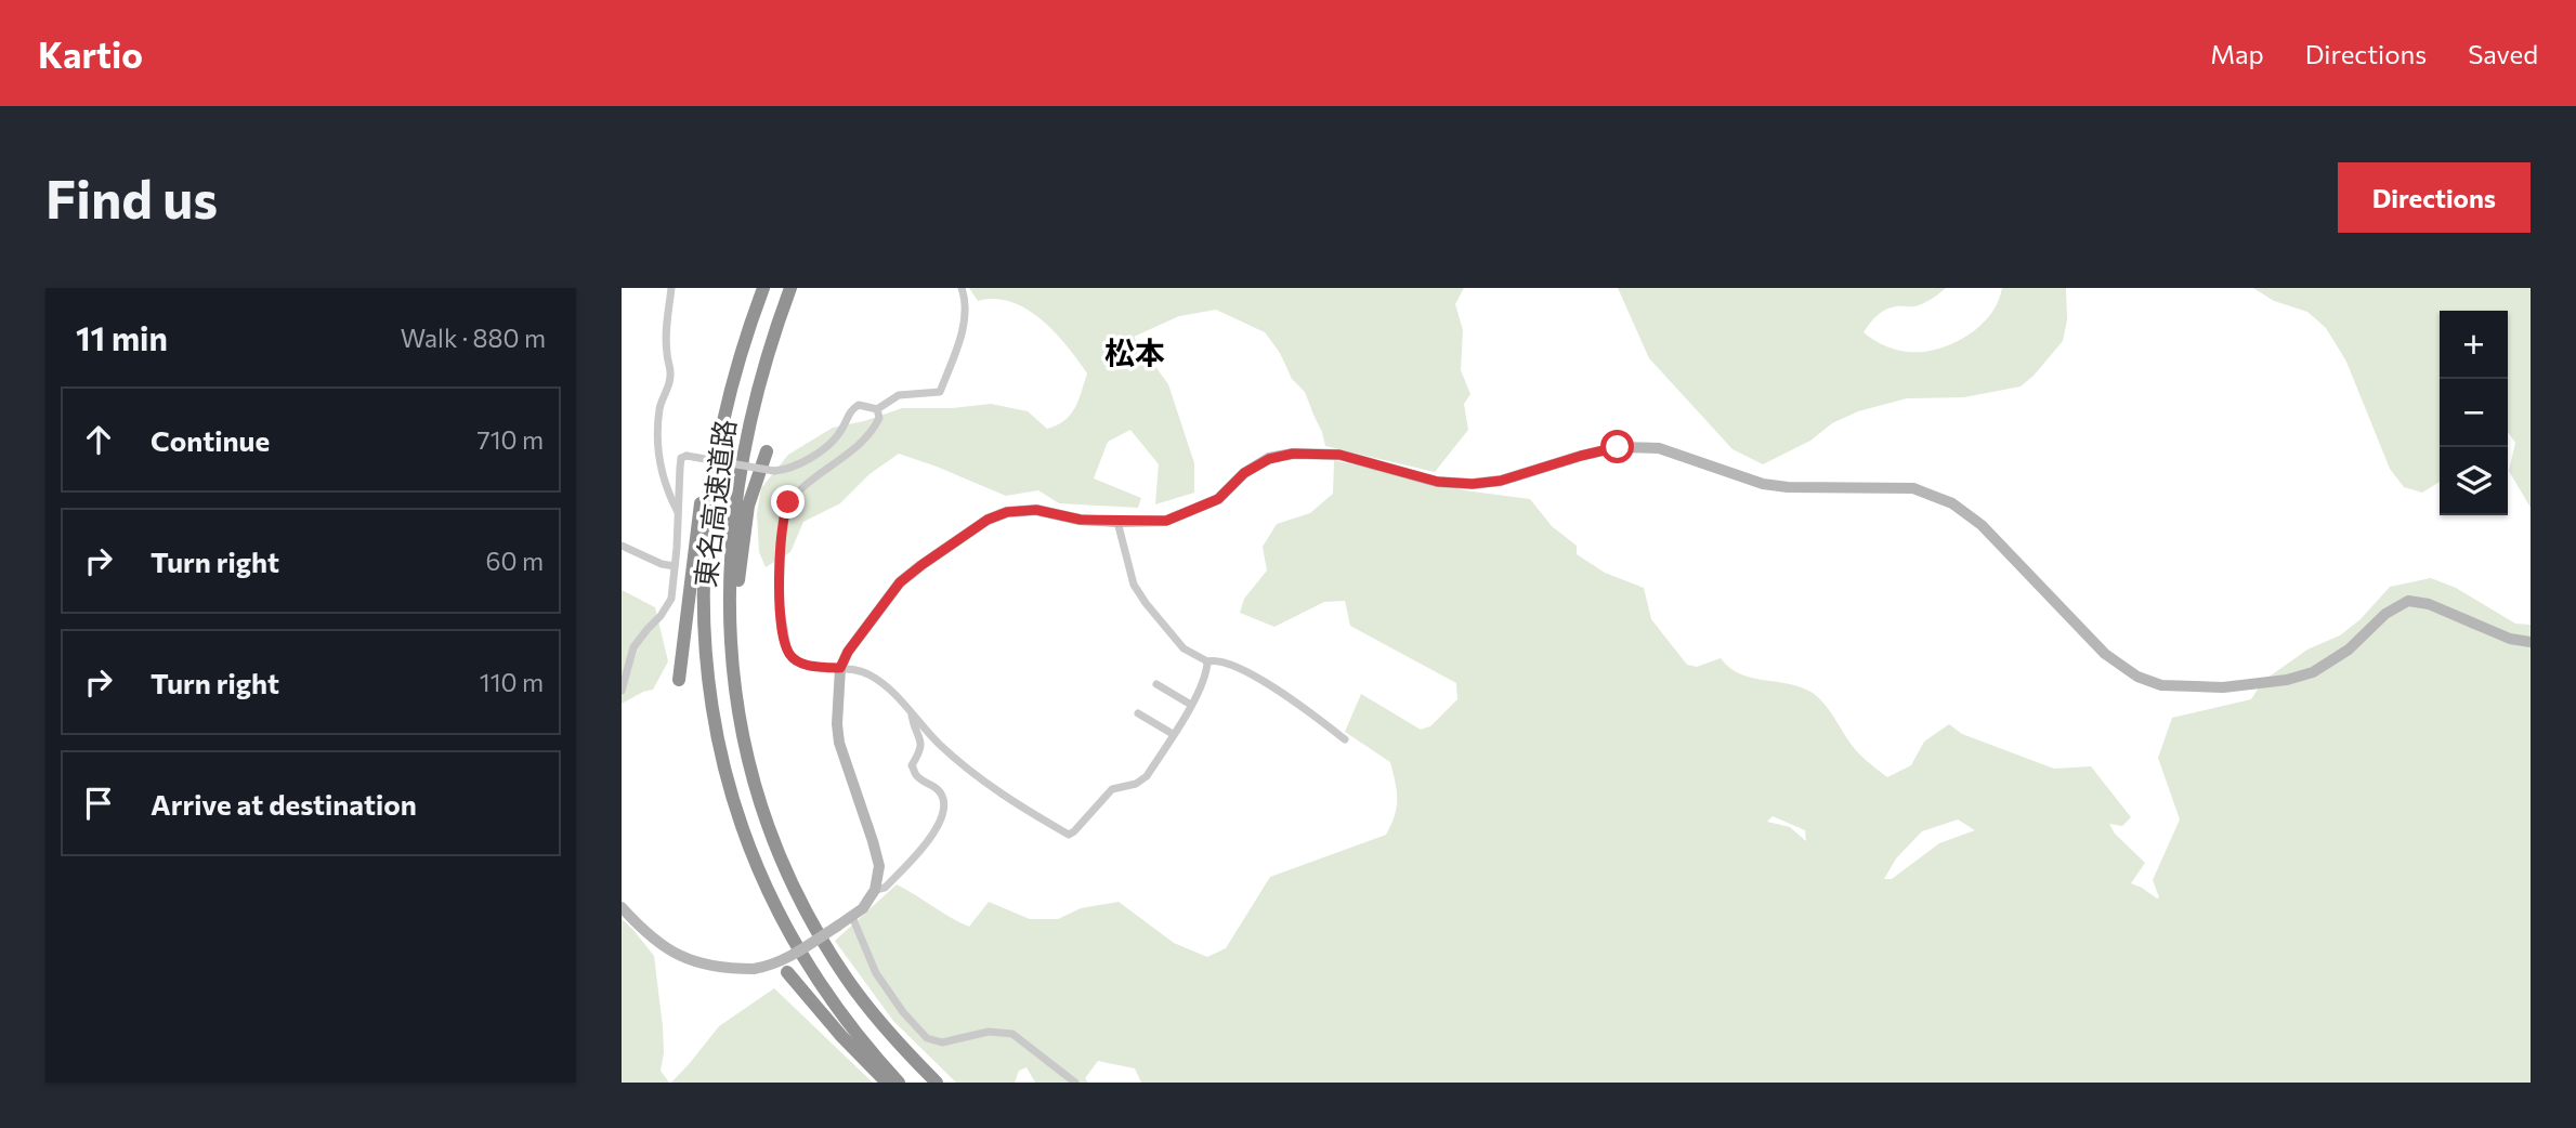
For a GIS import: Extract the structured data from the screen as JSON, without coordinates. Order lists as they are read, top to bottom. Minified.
{"streets":{"highway":["東名高速道路"]},"districts":["松本"],"page":{"header":"Kartio","nav":["Map","Directions","Saved"],"buttons":"Directions","title":"Find us","heading":["11 min","Walk · 880 m"],"map_buttons":["+","−"],"list":[["Continue","710 m"],["Turn right","60 m"],["Turn right","110 m"],"Arrive at destination"]}}
